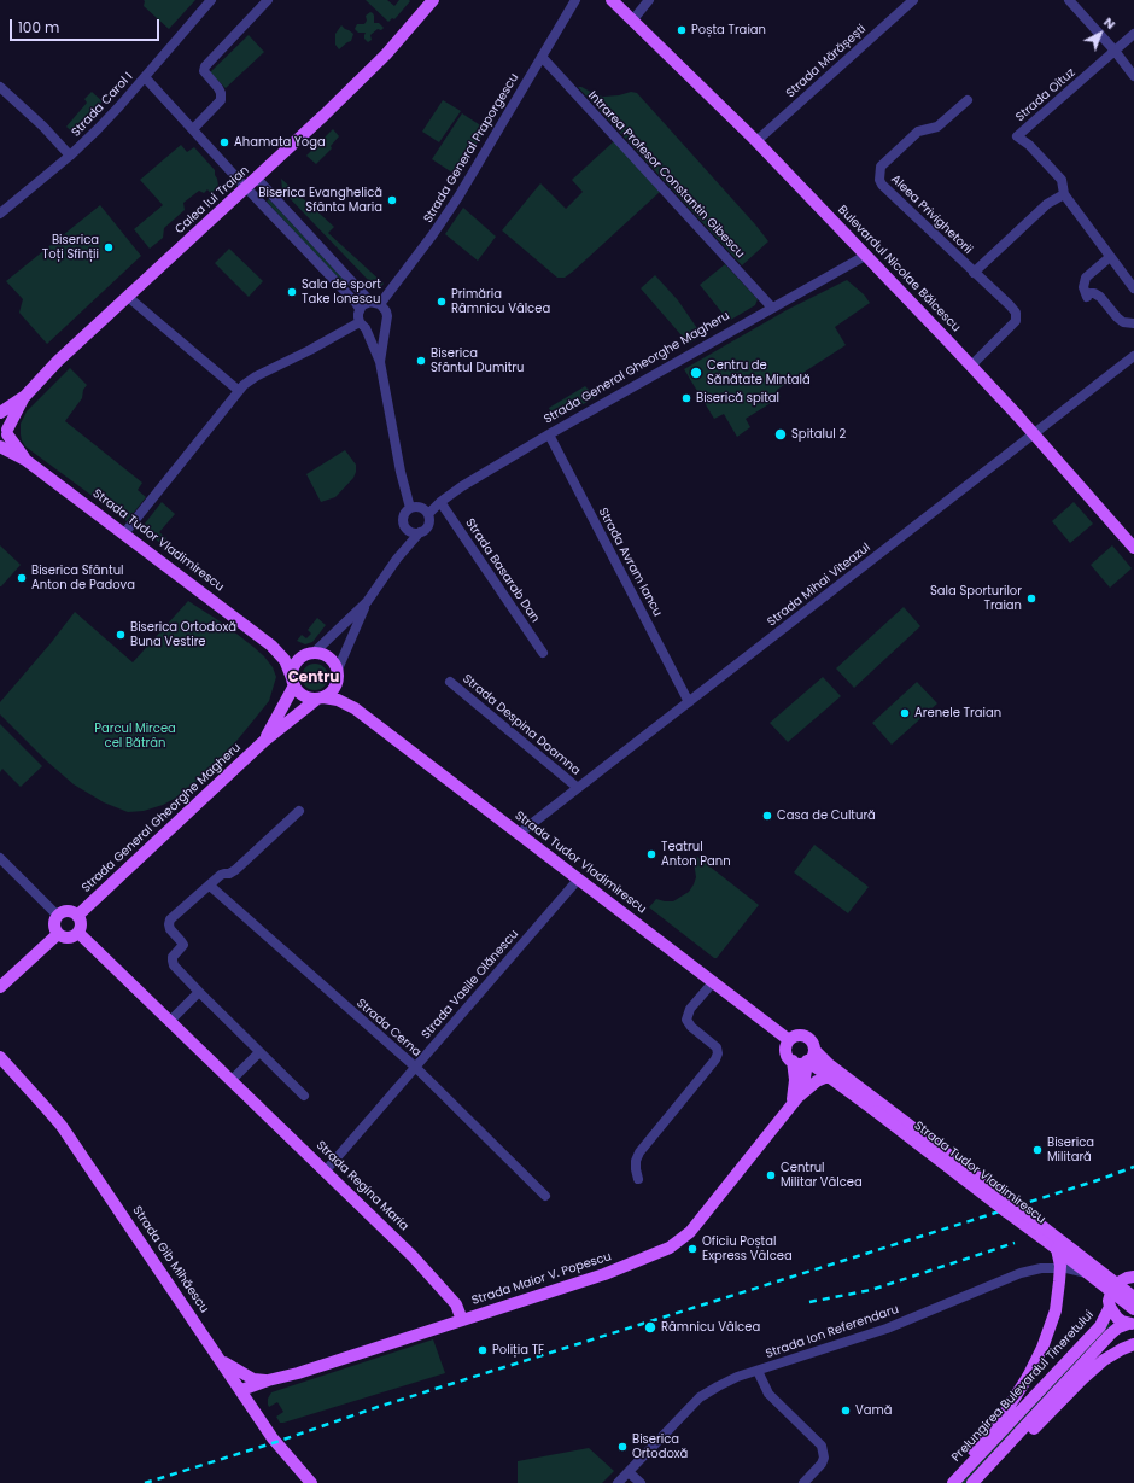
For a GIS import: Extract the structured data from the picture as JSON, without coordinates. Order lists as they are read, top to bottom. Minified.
{"streets":{"main road":["Calea lui Traian","Bulevardul Nicolae Bălcescu","Strada General Gheorghe Magheru","Strada Tudor Vladimirescu","Strada Regina Maria","Strada Gib Mihăescu","Strada Maior V. Popescu","Prelungirea Bulevardul Tineretului"],"street":["Strada Mărășești","Strada Oituz","Strada Carol I","Strada General Praporgescu","Intrarea Profesor Constantin Gibescu","Aleea Privighetorii","Strada Avram Iancu","Strada Basarab Dan","Strada Mihai Viteazul","Strada Despina Doamna","Strada Vasile Olănescu","Strada Cerna","Strada Ion Referendaru"]},"crossings":[["Strada Mărășești","Bulevardul Nicolae Bălcescu"],["Strada Oituz","Aleea Privighetorii"],["Strada General Praporgescu","Intrarea Profesor Constantin Gibescu"],["Intrarea Profesor Constantin Gibescu","Strada General Gheorghe Magheru"],["Calea lui Traian","Strada Tudor Vladimirescu"],["Aleea Privighetorii","Bulevardul Nicolae Bălcescu"],["Bulevardul Nicolae Bălcescu","Strada General Gheorghe Magheru"],["Bulevardul Nicolae Bălcescu","Strada Mihai Viteazul"],["Strada General Gheorghe Magheru","Strada Tudor Vladimirescu"],["Strada General Gheorghe Magheru","Strada Avram Iancu"],["Strada General Gheorghe Magheru","Strada Basarab Dan"],["Strada General Gheorghe Magheru","Strada Regina Maria"],["Strada Tudor Vladimirescu","Strada Mihai Viteazul"],["Strada Tudor Vladimirescu","Strada Vasile Olănescu"],["Strada Tudor Vladimirescu","Strada Maior V. Popescu"],["Strada Avram Iancu","Strada Mihai Viteazul"],["Strada Mihai Viteazul","Strada Despina Doamna"],["Strada Vasile Olănescu","Strada Cerna"],["Strada Vasile Olănescu","Strada Regina Maria"],["Strada Regina Maria","Strada Maior V. Popescu"],["Strada Gib Mihăescu","Strada Maior V. Popescu"],["Strada Ion Referendaru","Prelungirea Bulevardul Tineretului"]],"districts":["Centru"],"parks":["Parcul Mircea cel Bătrân"],"places":["Poșta Traian","Ahamata Yoga","Biserica Evanghelică Sfânta Maria","Biserica Toți Sfinții","Sala de sport Take Ionescu","Primăria Râmnicu Vâlcea","Biserica Sfântul Dumitru","Centru de Sănătate Mintală","Biserică spital","Spitalul 2","Biserica Sfântul Anton de Padova","Sala Sporturilor Traian","Biserica Ortodoxă Buna Vestire","Arenele Traian","Casa de Cultură","Teatrul Anton Pann","Biserica Militară","Centrul Militar Vâlcea","Oficiu Poștal Express Vâlcea","Râmnicu Vâlcea","Poliția TF","Vamă","Biserica Ortodoxă"],"scale_bar":"100 m","north":"top right"}
